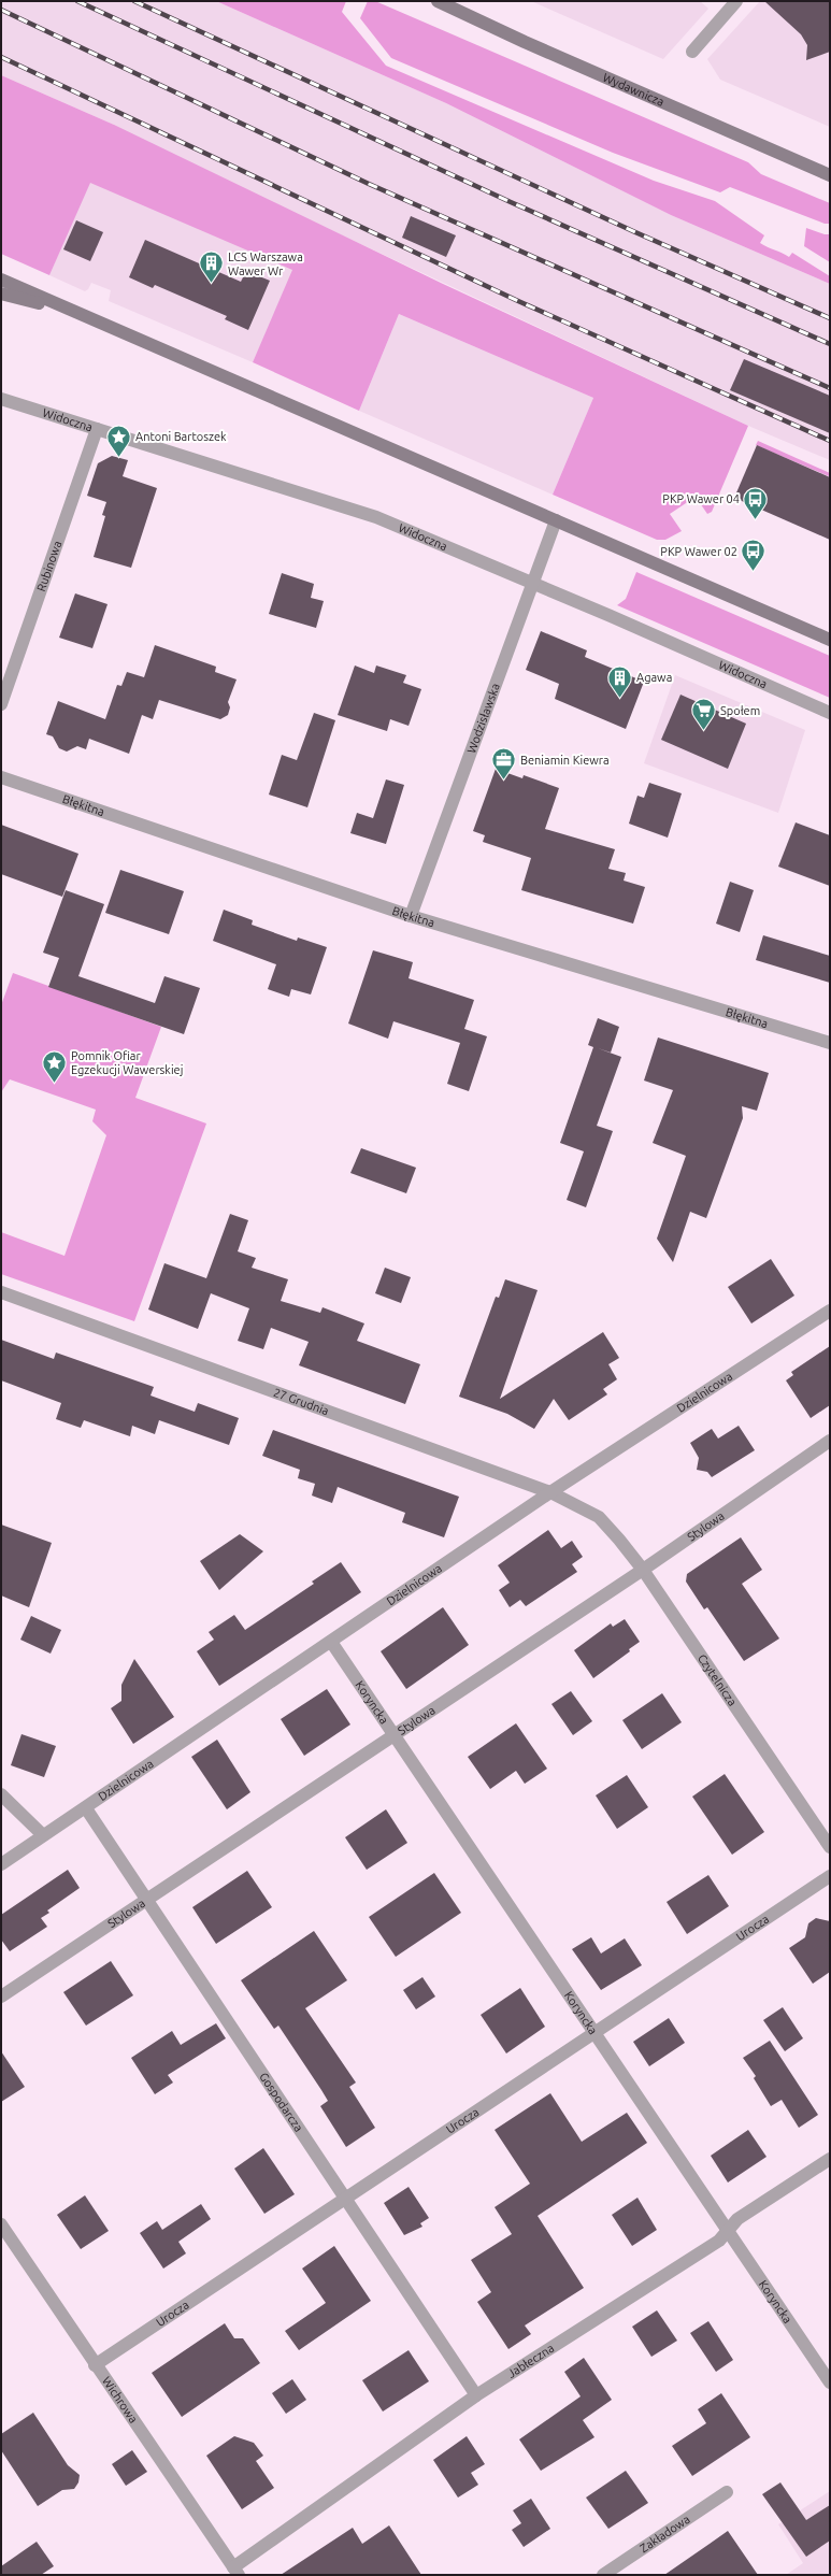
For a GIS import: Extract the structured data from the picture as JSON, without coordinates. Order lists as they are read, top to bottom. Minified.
{"streets":{"main road":["Wydawnicza"],"street":["Widoczna","Rubinowa","Wodzisławska","Błękitna","Dzielnicowa","27 Grudnia","Stylowa","Czytelnicza","Koryncka","Urocza","Gospodarcza","Jabłeczna","Wichrowa","Zakładowa"]},"crossings":[["Widoczna","Rubinowa"],["Widoczna","Wodzisławska"],["Wodzisławska","Błękitna"],["Dzielnicowa","27 Grudnia"],["Dzielnicowa","Koryncka"],["Dzielnicowa","Gospodarcza"],["27 Grudnia","Czytelnicza"],["Stylowa","Czytelnicza"],["Stylowa","Koryncka"],["Stylowa","Gospodarcza"],["Koryncka","Urocza"],["Koryncka","Jabłeczna"],["Urocza","Gospodarcza"],["Urocza","Wichrowa"],["Gospodarcza","Jabłeczna"],["Jabłeczna","Wichrowa"]],"places":{"building":["LCS Warszawa Wawer Wr","Agawa"],"place":["Antoni Bartoszek","Pomnik Ofiar Egzekucji Wawerskiej"],"bus stop":["PKP Wawer 04","PKP Wawer 02"],"supermarket":["Społem"],"office":["Beniamin Kiewra"]}}
